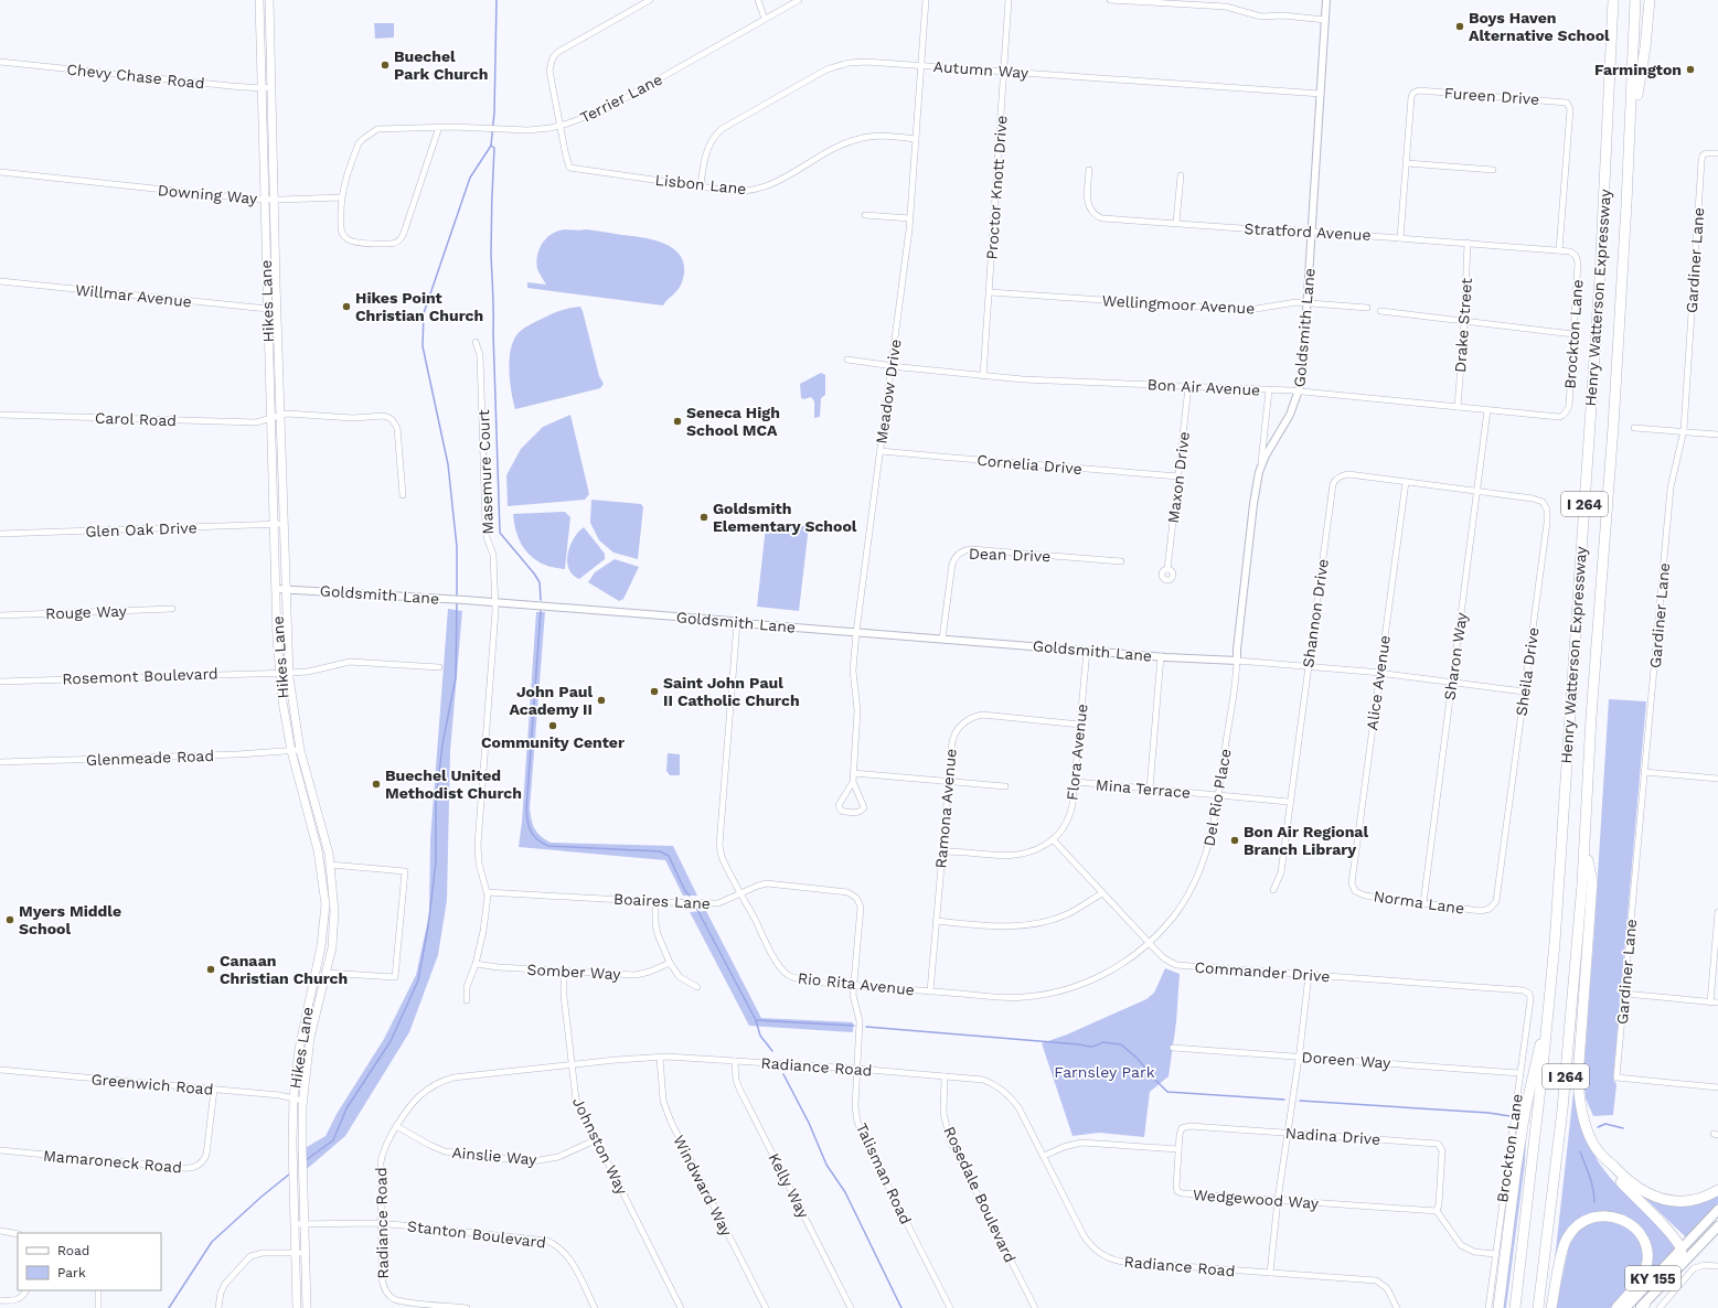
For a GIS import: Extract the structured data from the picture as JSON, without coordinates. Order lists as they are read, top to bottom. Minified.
{"streets":{"highway":["Henry Watterson Expressway","I 264"],"main road":["Hikes Lane","KY 155"],"street":["Autumn Way","Chevy Chase Road","Fureen Drive","Terrier Lane","Lisbon Lane","Proctor Knott Drive","Downing Way","Stratford Avenue","Gardiner Lane","Willmar Avenue","Wellingmoor Avenue","Drake Street","Goldsmith Lane","Brockton Lane","Bon Air Avenue","Meadow Drive","Carol Road","Cornelia Drive","Masemure Court","Maxon Drive","Glen Oak Drive","Dean Drive","Rouge Way","Shannon Drive","Sharon Way","Sheila Drive","Rosemont Boulevard","Alice Avenue","Flora Avenue","Glenmeade Road","Mina Terrace","Del Rio Place","Ramona Avenue","Boaires Lane","Norma Lane","Somber Way","Commander Drive","Rio Rita Avenue","Doreen Way","Radiance Road","Greenwich Road","Nadina Drive","Johnston Way","Ainslie Way","Mamaroneck Road","Talisman Road","Windward Way","Kelly Way","Rosedale Boulevard","Wedgewood Way","Stanton Boulevard"]},"crossings":[["Autumn Way","Lisbon Lane"],["Autumn Way","Proctor Knott Drive"],["Autumn Way","Goldsmith Lane"],["Autumn Way","Meadow Drive"],["Chevy Chase Road","Hikes Lane"],["Fureen Drive","Stratford Avenue"],["Terrier Lane","Lisbon Lane"],["Terrier Lane","Downing Way"],["Lisbon Lane","Meadow Drive"],["Proctor Knott Drive","Wellingmoor Avenue"],["Proctor Knott Drive","Bon Air Avenue"],["Downing Way","Hikes Lane"],["Stratford Avenue","Drake Street"],["Stratford Avenue","Goldsmith Lane"],["Stratford Avenue","Brockton Lane"],["Willmar Avenue","Hikes Lane"],["Hikes Lane","Goldsmith Lane"],["Hikes Lane","Carol Road"],["Hikes Lane","Glen Oak Drive"],["Hikes Lane","Rosemont Boulevard"],["Hikes Lane","Glenmeade Road"],["Hikes Lane","Greenwich Road"],["Hikes Lane","Stanton Boulevard"],["Wellingmoor Avenue","Goldsmith Lane"],["Drake Street","Bon Air Avenue"],["Goldsmith Lane","Bon Air Avenue"],["Goldsmith Lane","Meadow Drive"],["Goldsmith Lane","Masemure Court"],["Goldsmith Lane","Dean Drive"],["Goldsmith Lane","Flora Avenue"],["Goldsmith Lane","Del Rio Place"],["Goldsmith Lane","Rio Rita Avenue"],["Brockton Lane","Bon Air Avenue"],["Brockton Lane","Commander Drive"],["Brockton Lane","Doreen Way"],["Bon Air Avenue","Meadow Drive"],["Bon Air Avenue","Maxon Drive"],["Bon Air Avenue","Sharon Way"],["Meadow Drive","Cornelia Drive"],["Cornelia Drive","Maxon Drive"],["Masemure Court","Boaires Lane"],["Shannon Drive","Sharon Way"],["Shannon Drive","Sheila Drive"],["Shannon Drive","Alice Avenue"],["Shannon Drive","Mina Terrace"],["Sharon Way","Sheila Drive"],["Sharon Way","Norma Lane"],["Sheila Drive","Norma Lane"],["Alice Avenue","Norma Lane"],["Flora Avenue","Mina Terrace"],["Flora Avenue","Ramona Avenue"],["Flora Avenue","Commander Drive"],["Mina Terrace","Del Rio Place"],["Mina Terrace","Ramona Avenue"],["Mina Terrace","Commander Drive"],["Del Rio Place","Commander Drive"],["Del Rio Place","Rio Rita Avenue"],["Ramona Avenue","Commander Drive"],["Ramona Avenue","Rio Rita Avenue"],["Boaires Lane","Rio Rita Avenue"],["Boaires Lane","Talisman Road"],["Somber Way","Johnston Way"],["Commander Drive","Rio Rita Avenue"],["Rio Rita Avenue","Talisman Road"],["Radiance Road","Johnston Way"],["Radiance Road","Ainslie Way"],["Radiance Road","Talisman Road"],["Radiance Road","Windward Way"],["Radiance Road","Kelly Way"],["Radiance Road","Rosedale Boulevard"],["Radiance Road","Stanton Boulevard"],["Greenwich Road","Mamaroneck Road"],["Nadina Drive","Wedgewood Way"],["Johnston Way","Ainslie Way"]],"parks":["Farnsley Park"],"places":["Boys Haven Alternative School","Buechel Park Church","Farmington","Hikes Point Christian Church","Seneca High School MCA","Goldsmith Elementary School","Saint John Paul II Catholic Church","John Paul Academy II","Community Center","Buechel United Methodist Church","Bon Air Regional Branch Library","Myers Middle School","Canaan Christian Church"],"legend":["Road","Park"]}
